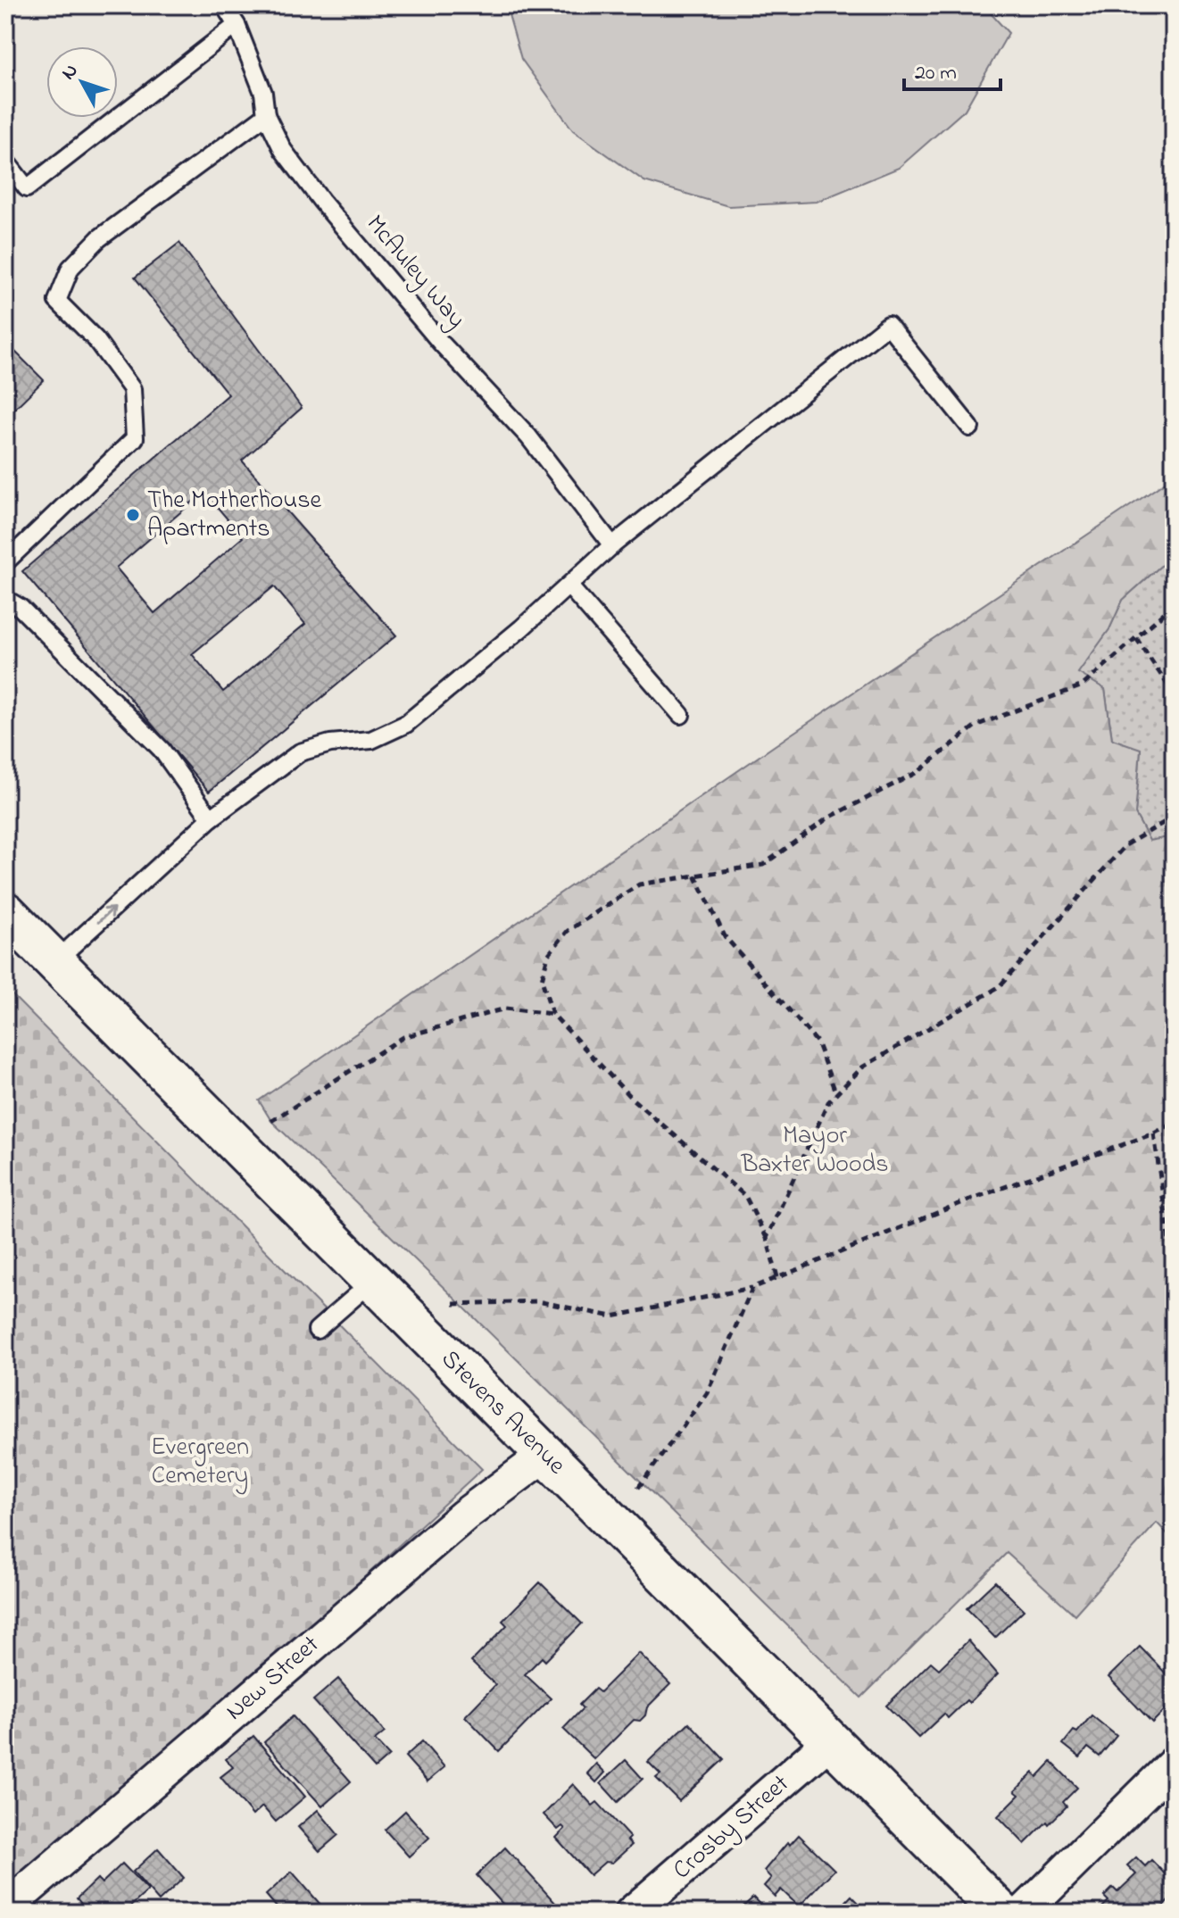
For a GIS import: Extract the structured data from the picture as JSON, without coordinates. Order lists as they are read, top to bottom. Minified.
{"streets":{"main road":["Stevens Avenue"],"street":["New Street","Crosby Street"],"lane":["McAuley Way"]},"crossings":[["Stevens Avenue","New Street"],["Stevens Avenue","Crosby Street"]],"parks":["Mayor Baxter Woods","Evergreen Cemetery"],"places":["The Motherhouse Apartments"],"scale_bar":"20 m","north":"top left"}
